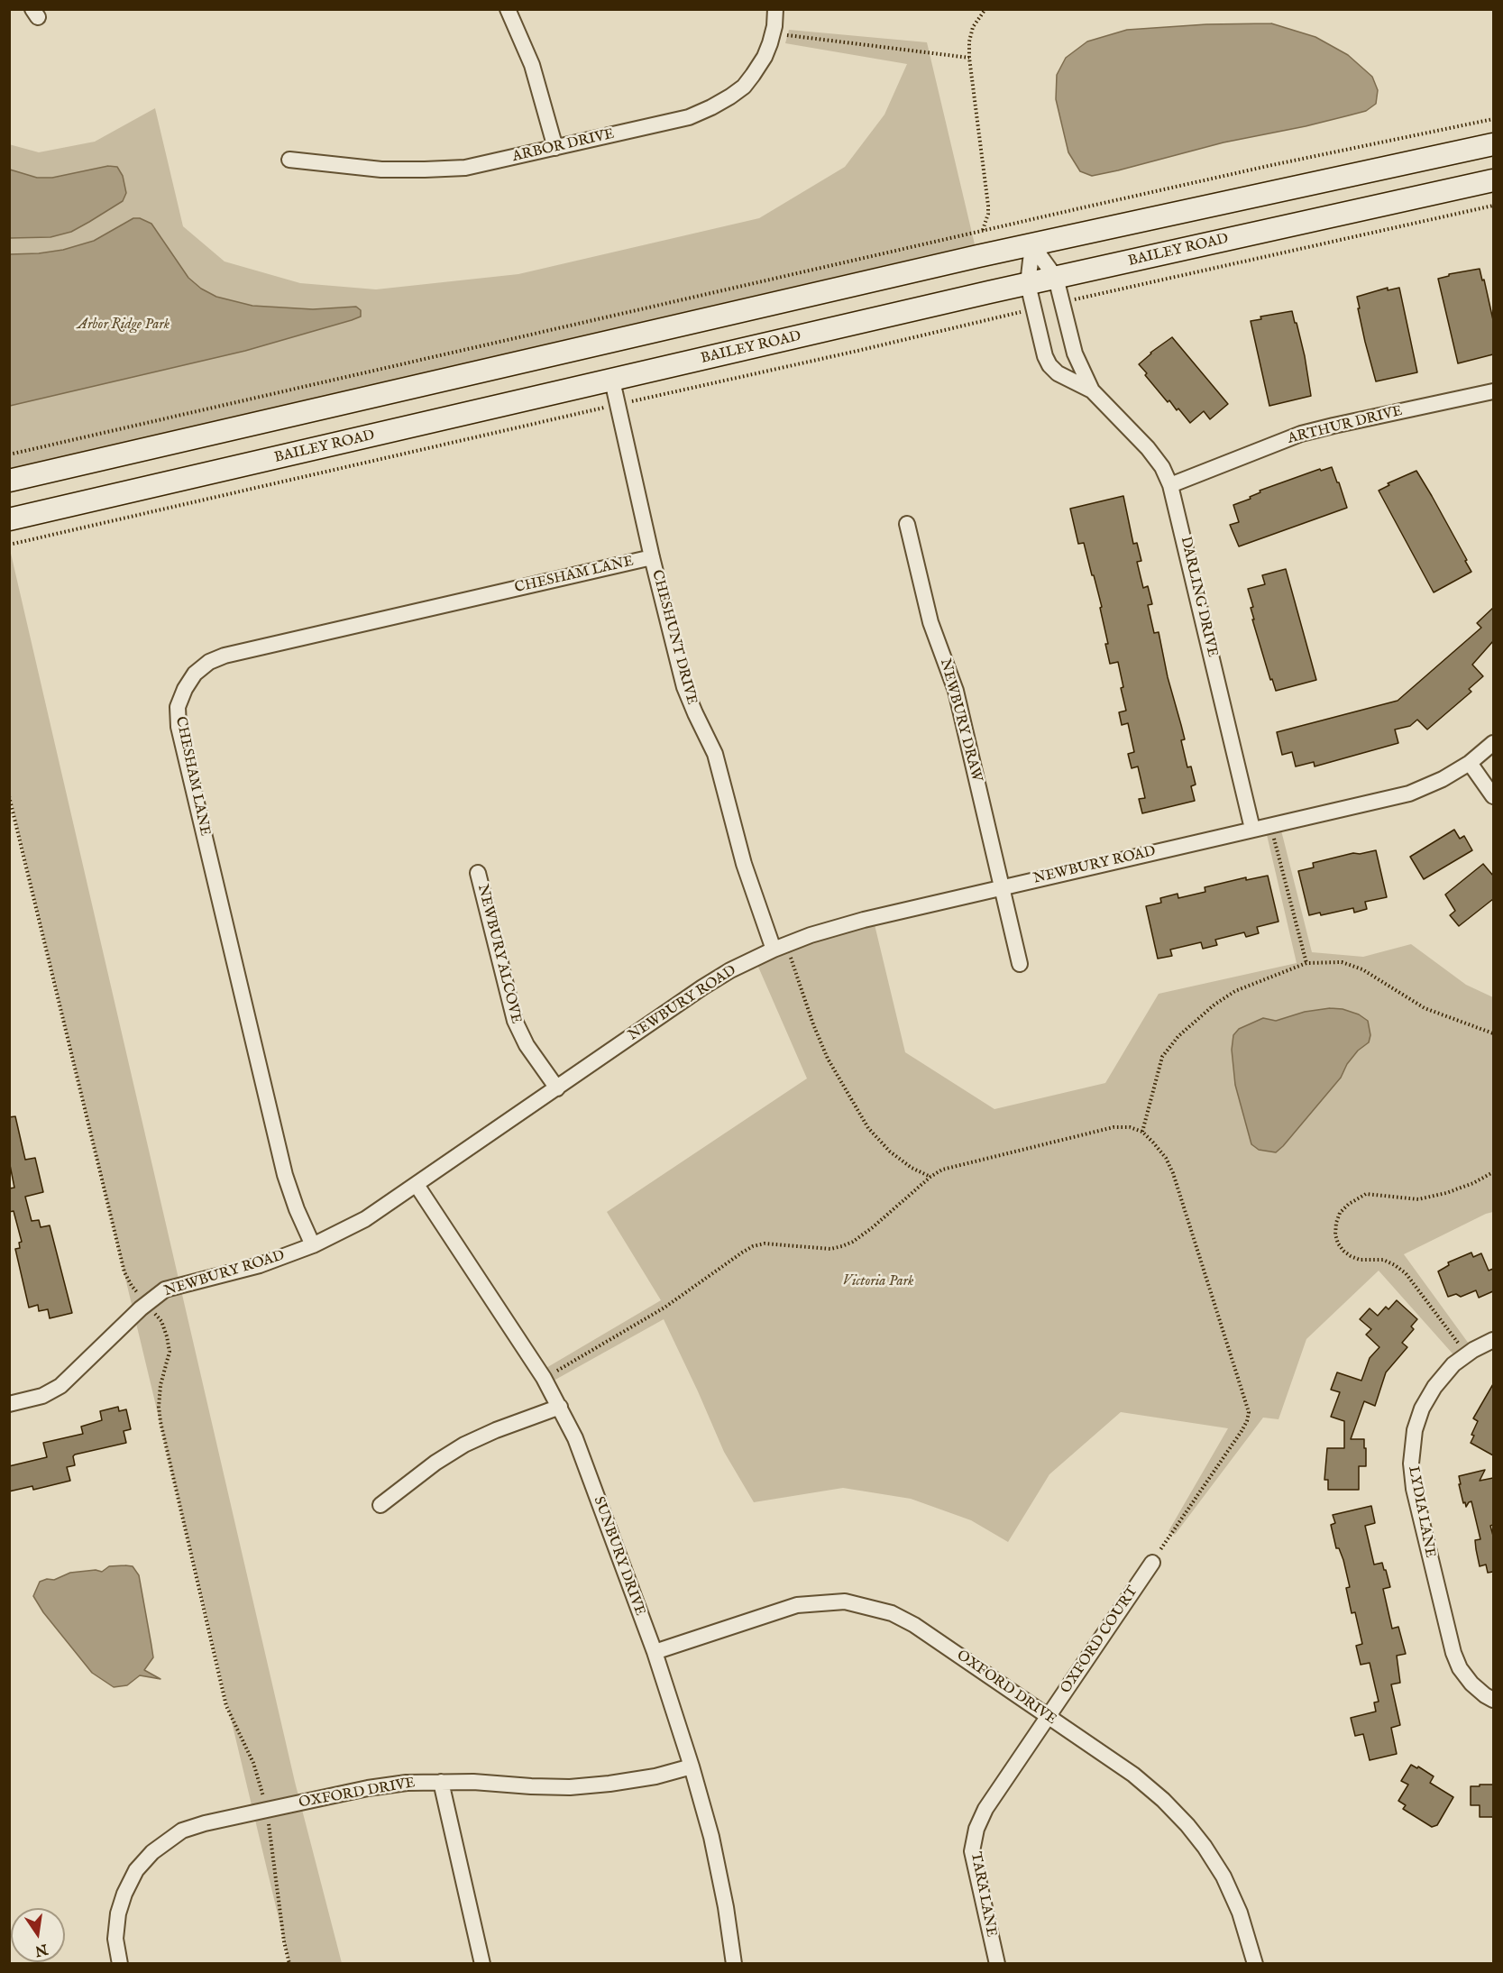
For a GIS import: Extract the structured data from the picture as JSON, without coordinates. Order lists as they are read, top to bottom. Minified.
{"streets":{"main road":["BAILEY ROAD"],"street":["ARBOR DRIVE","ARTHUR DRIVE","CHESHAM LANE","DARLING DRIVE","CHESHUNT DRIVE","NEWBURY DRAW","NEWBURY ROAD","NEWBURY ALCOVE","LYDIA LANE","SUNBURY DRIVE","OXFORD COURT","OXFORD DRIVE","TARA LANE"]},"crossings":[["BAILEY ROAD","DARLING DRIVE"],["BAILEY ROAD","CHESHUNT DRIVE"],["ARTHUR DRIVE","DARLING DRIVE"],["CHESHAM LANE","CHESHUNT DRIVE"],["CHESHAM LANE","NEWBURY ROAD"],["DARLING DRIVE","NEWBURY ROAD"],["CHESHUNT DRIVE","NEWBURY ROAD"],["NEWBURY DRAW","NEWBURY ROAD"],["NEWBURY ROAD","NEWBURY ALCOVE"],["NEWBURY ROAD","SUNBURY DRIVE"],["SUNBURY DRIVE","OXFORD DRIVE"],["OXFORD COURT","OXFORD DRIVE"],["OXFORD COURT","TARA LANE"],["OXFORD DRIVE","TARA LANE"]],"parks":["Arbor Ridge Park","Victoria Park"],"north":"bottom"}
